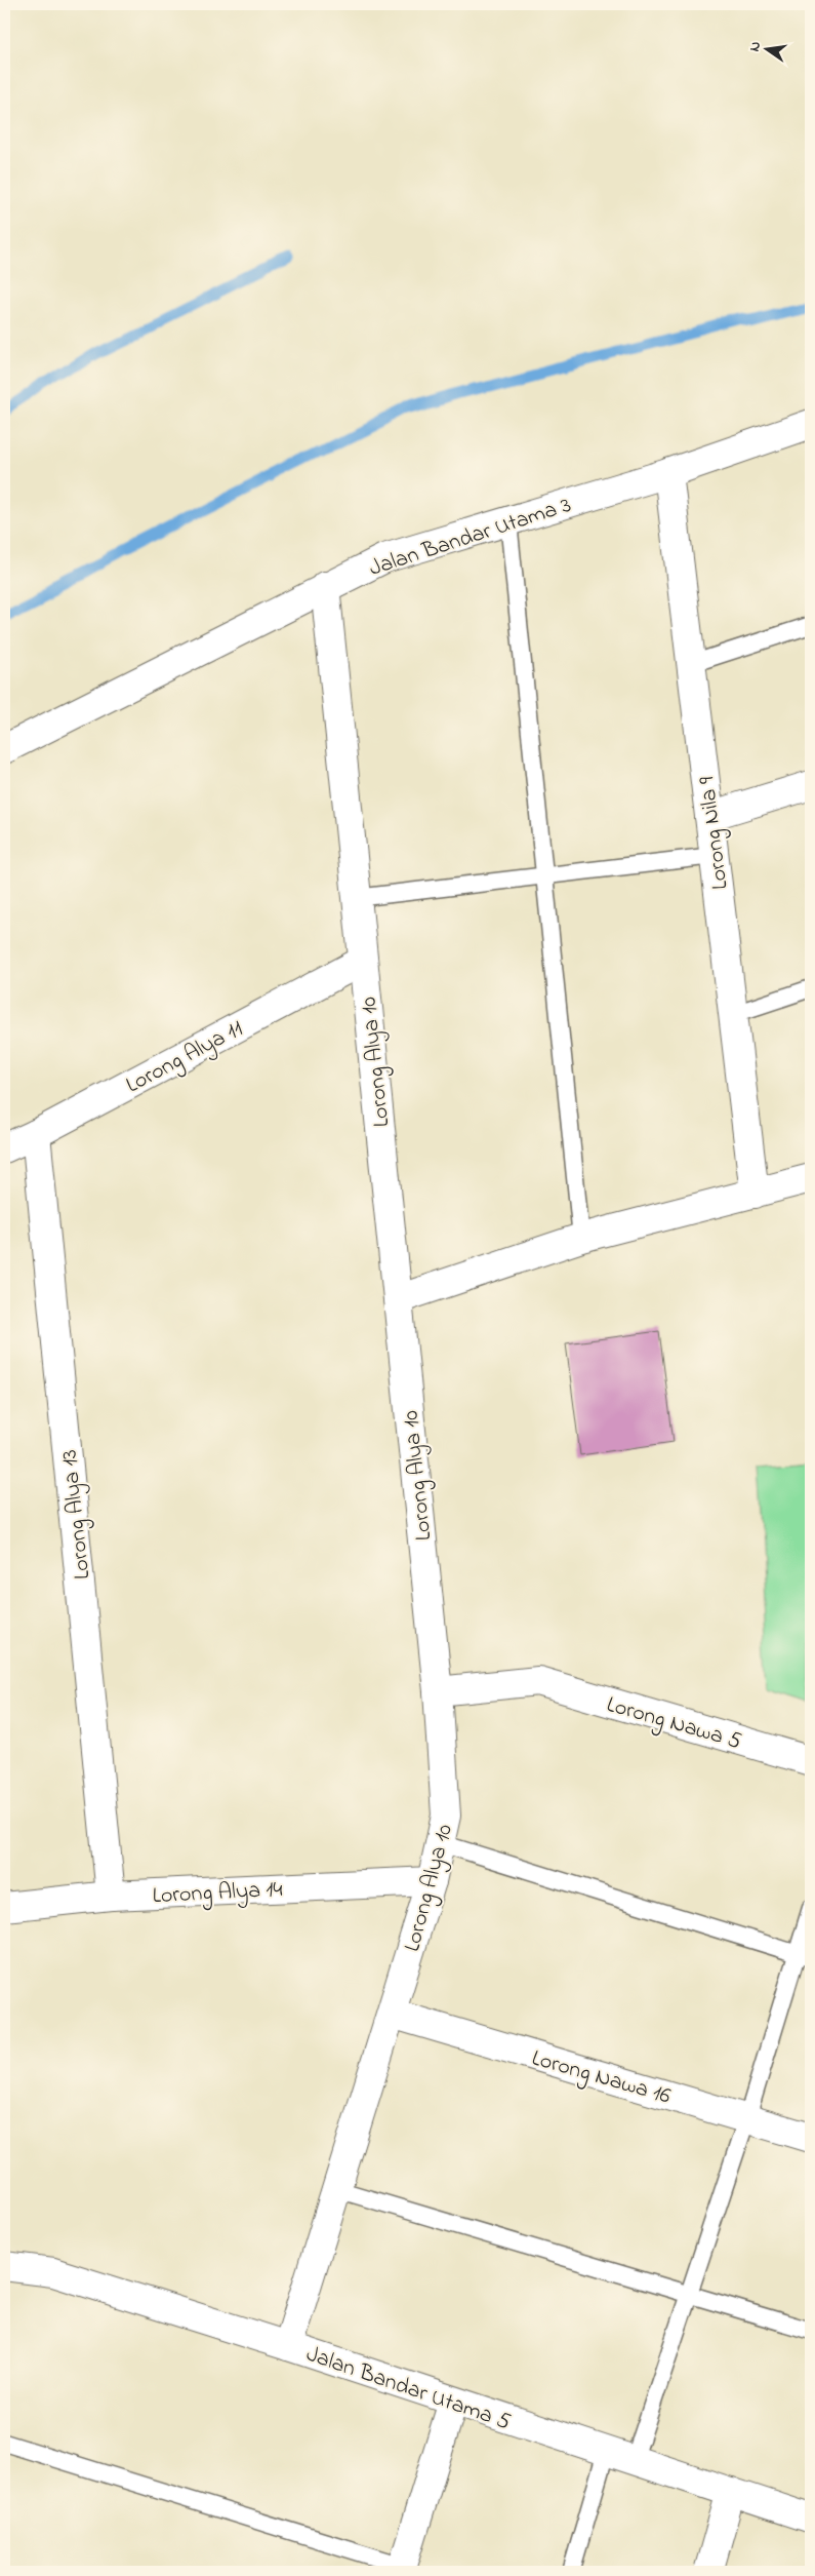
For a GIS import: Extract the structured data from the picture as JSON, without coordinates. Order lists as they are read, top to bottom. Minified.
{"streets":{"street":["Jalan Bandar Utama 3","Lorong Nila 9","Lorong Alya 11","Lorong Alya 10","Lorong Alya 13","Lorong Nawa 5","Lorong Alya 14","Lorong Nawa 16","Jalan Bandar Utama 5"]},"crossings":[["Jalan Bandar Utama 3","Lorong Nila 9"],["Jalan Bandar Utama 3","Lorong Alya 10"],["Lorong Alya 11","Lorong Alya 10"],["Lorong Alya 11","Lorong Alya 13"],["Lorong Alya 10","Lorong Nawa 5"],["Lorong Alya 10","Lorong Alya 14"],["Lorong Alya 10","Lorong Nawa 16"],["Lorong Alya 10","Jalan Bandar Utama 5"],["Lorong Alya 13","Lorong Alya 14"]],"north":"left"}
